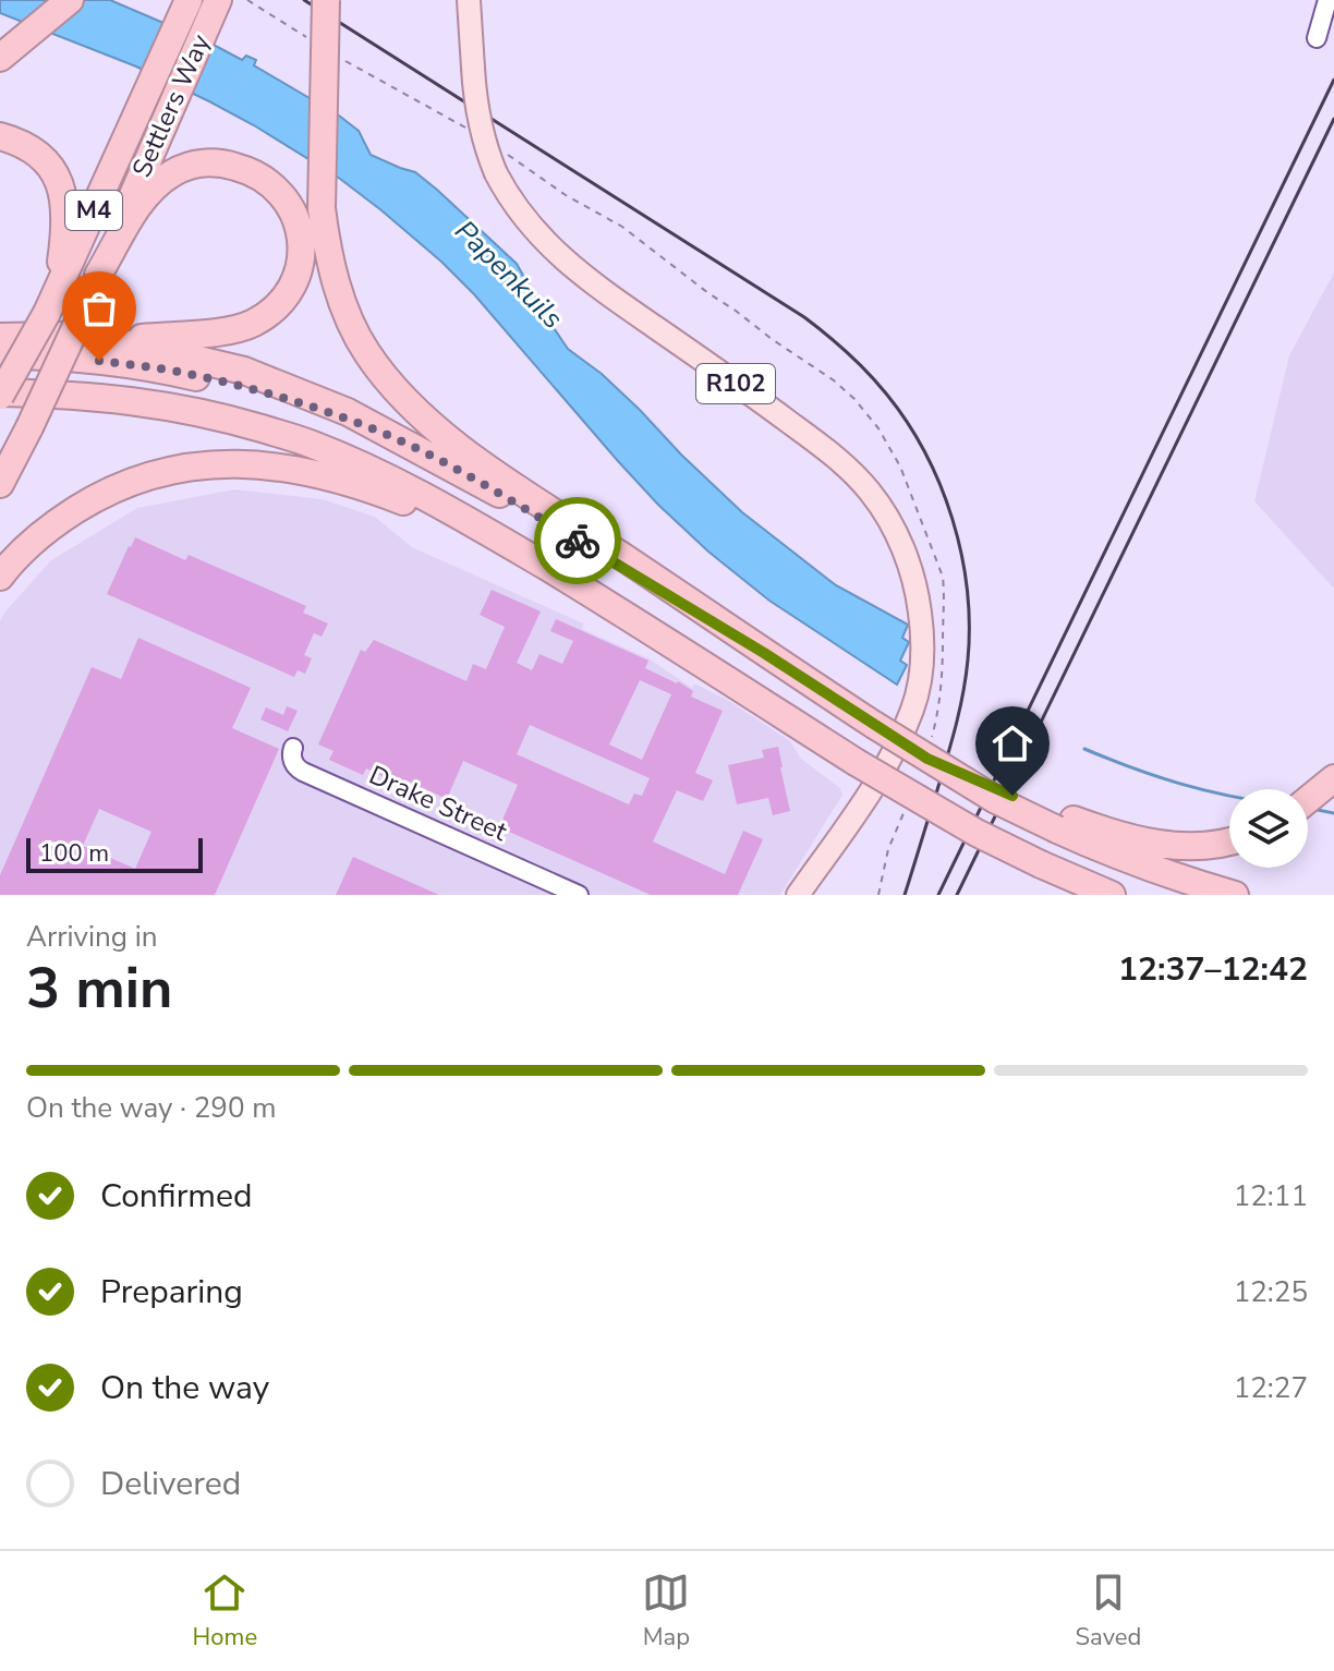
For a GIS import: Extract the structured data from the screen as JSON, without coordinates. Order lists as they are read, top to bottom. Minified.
{"streets":{"highway":["Settlers Way","M4"],"main road":["R102"],"lane":["Drake Street"]},"crossings":[["Settlers Way","M4"]],"water":["Papenkuils"],"scale_bar":"100 m","page":{"scale":"100 m","heading":["3 min","Arriving in","12:37–12:42"],"bar":"On the way · 290 m","list":[["Confirmed","12:11"],["Preparing","12:25"],["On the way","12:27"],"Delivered"],"tabs":["Home","Map","Saved"]}}
